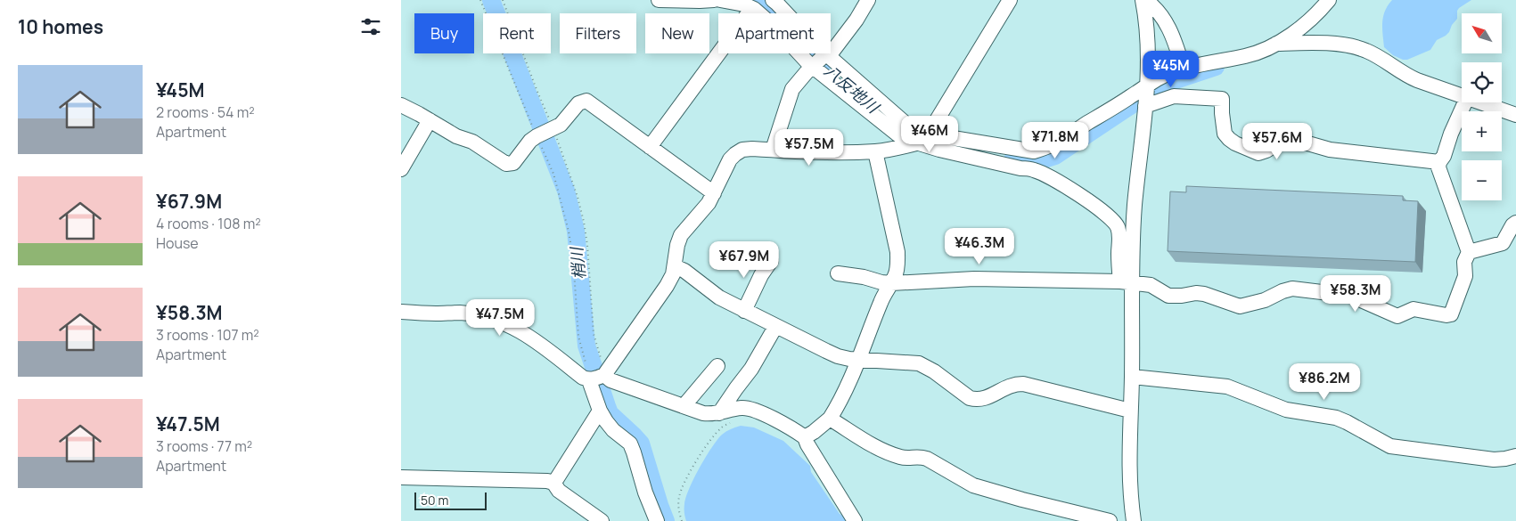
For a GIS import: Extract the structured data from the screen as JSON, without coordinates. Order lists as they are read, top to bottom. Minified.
{"water":["八反地川","梢川"],"scale_bar":"50 m","north":"top left","page":{"heading":"10 homes","map_buttons":["+","−"],"chip":["Buy","Rent","Filters","New","Apartment"],"price":["¥45M","¥46M","¥71.8M","¥57.6M","¥57.5M","¥46.3M","¥67.9M","¥58.3M","¥47.5M","¥86.2M"],"list":[{"name":"¥45M","note":"2 rooms · 54 m² · Apartment"},{"name":"¥67.9M","note":"4 rooms · 108 m² · House"},{"name":"¥58.3M","note":"3 rooms · 107 m² · Apartment"},{"name":"¥47.5M","note":"3 rooms · 77 m² · Apartment"}],"scale":"50 m"}}
